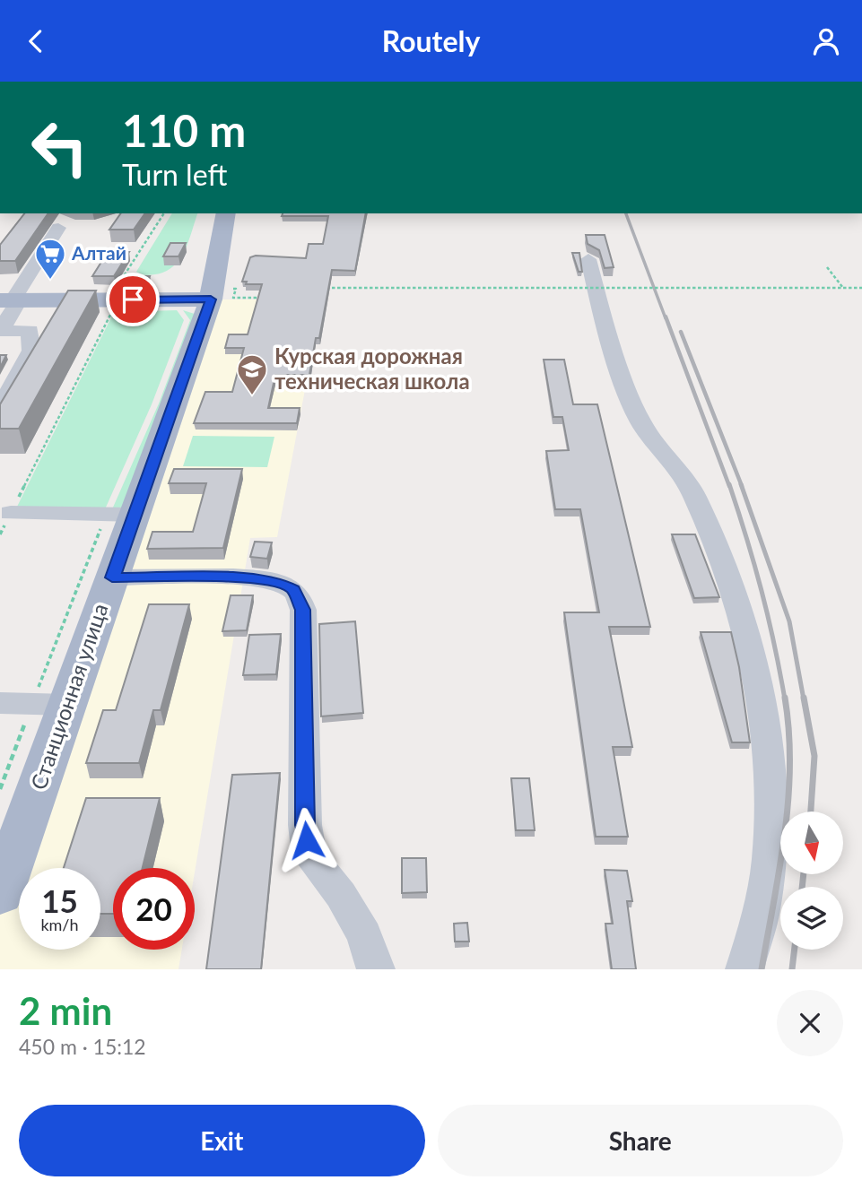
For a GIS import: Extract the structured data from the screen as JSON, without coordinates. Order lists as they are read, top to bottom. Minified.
{"streets":{"main road":["Станционная улица"]},"places":{"supermarket":["Алтай"],"school or university":["Курская дорожная техническая школа"]},"north":"bottom","page":{"header":"Routely","turn":["110 m","Turn left"],"speed":"15 km/h","limit":"20","heading":["2 min","450 m · 15:12"],"buttons":["Exit","Share"]}}
